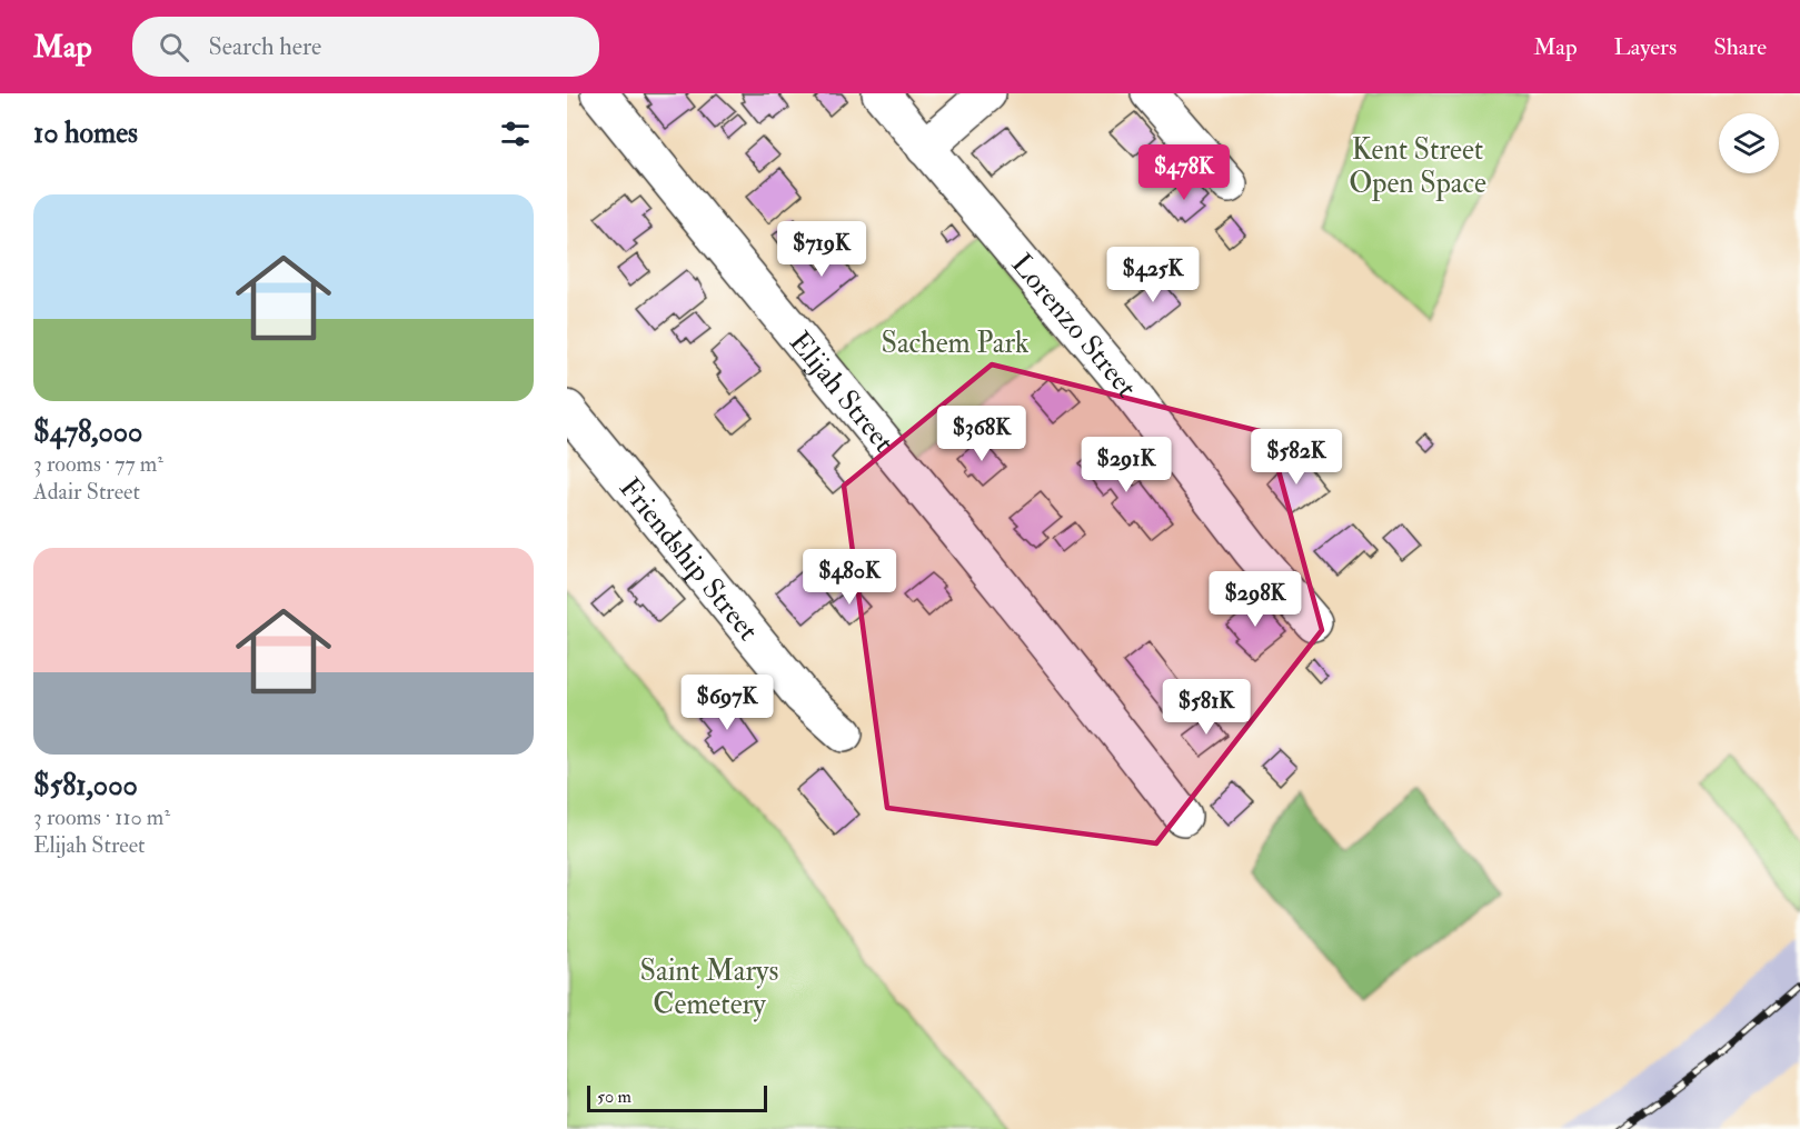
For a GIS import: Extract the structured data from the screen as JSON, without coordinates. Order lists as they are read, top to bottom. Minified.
{"streets":{"street":["Lorenzo Street","Elijah Street","Friendship Street"]},"parks":["Kent Street Open Space","Sachem Park","Saint Marys Cemetery"],"scale_bar":"50 m","page":{"header":"Map","search":"Search here","nav":["Map","Layers","Share"],"heading":"10 homes","price":["$478K","$719K","$425K","$368K","$582K","$291K","$480K","$298K","$697K","$581K"],"list":[{"name":"$478,000","note":"3 rooms · 77 m² · Adair Street"},{"name":"$581,000","note":"3 rooms · 110 m² · Elijah Street"}],"scale":"50 m"}}
